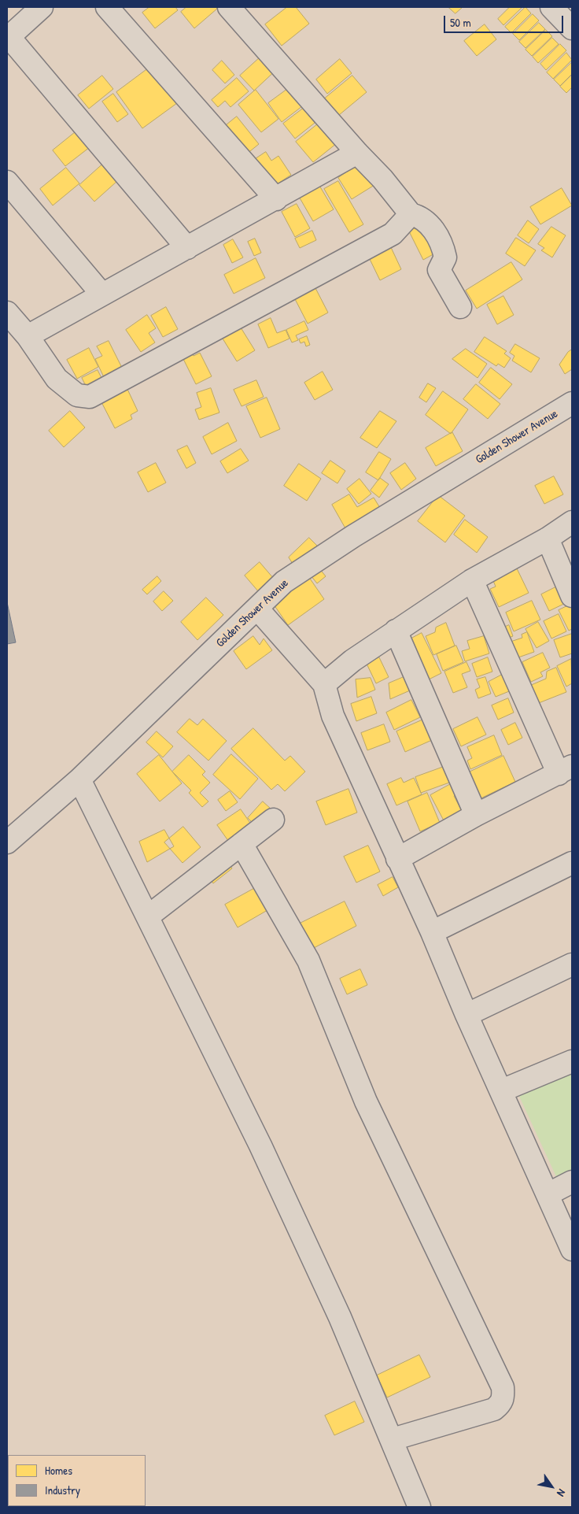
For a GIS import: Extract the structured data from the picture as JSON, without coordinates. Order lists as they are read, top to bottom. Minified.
{"streets":{"street":["Golden Shower Avenue"]},"legend":["Homes","Industry"],"scale_bar":"50 m","north":"bottom right"}
